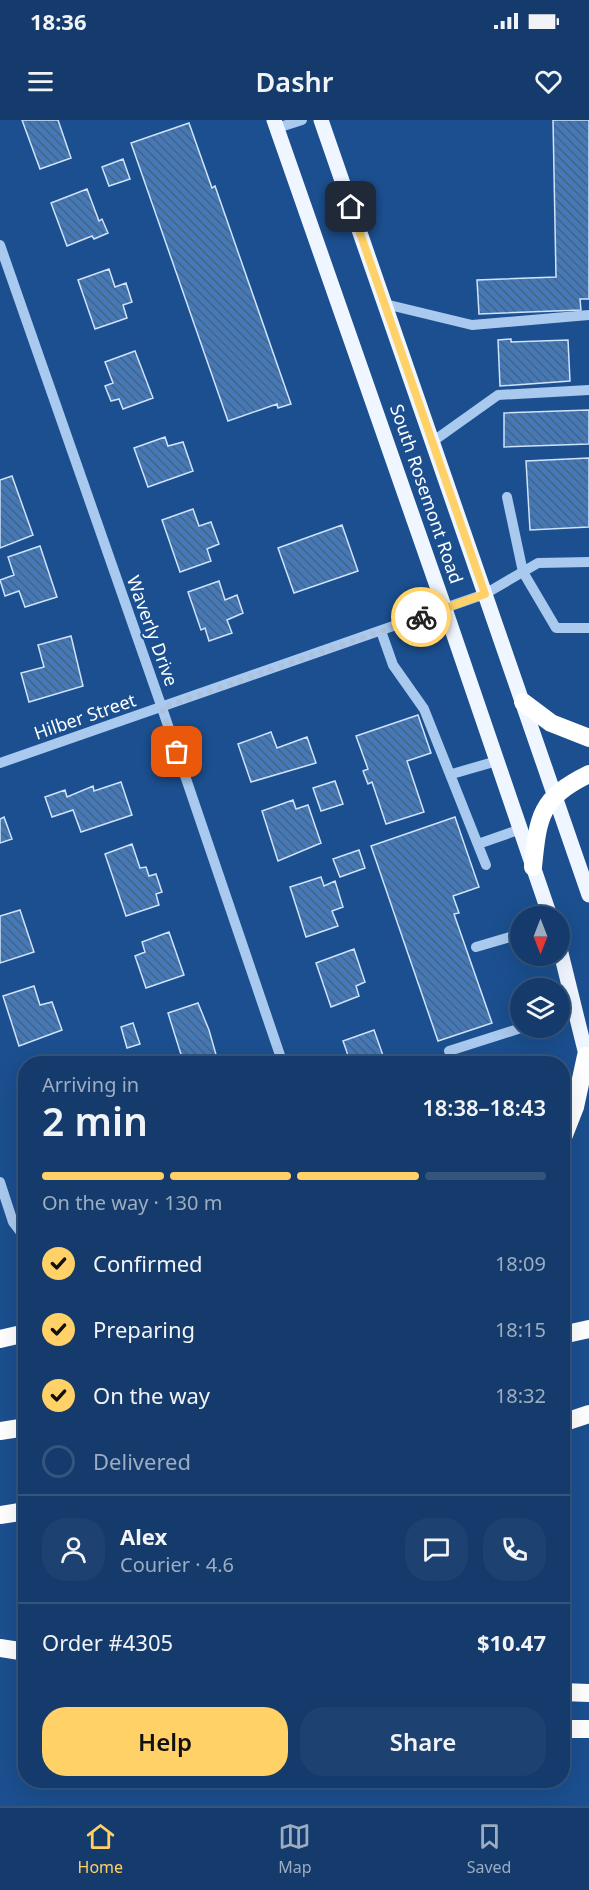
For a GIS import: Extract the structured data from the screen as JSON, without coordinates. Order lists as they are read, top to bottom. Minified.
{"streets":{"main road":["South Rosemont Road"],"street":["Waverly Drive","Hilber Street"]},"crossings":[["South Rosemont Road","Hilber Street"],["Waverly Drive","Hilber Street"]],"north":"bottom","page":{"status":"18:36","header":"Dashr","heading":["2 min","Arriving in","18:38–18:43"],"panel":["Alex","Courier · 4.6","Order #4305","$10.47"],"bar":"On the way · 130 m","list":[["Confirmed","18:09"],["Preparing","18:15"],["On the way","18:32"],"Delivered"],"buttons":["Help","Share"],"tabs":["Home","Map","Saved"]}}
